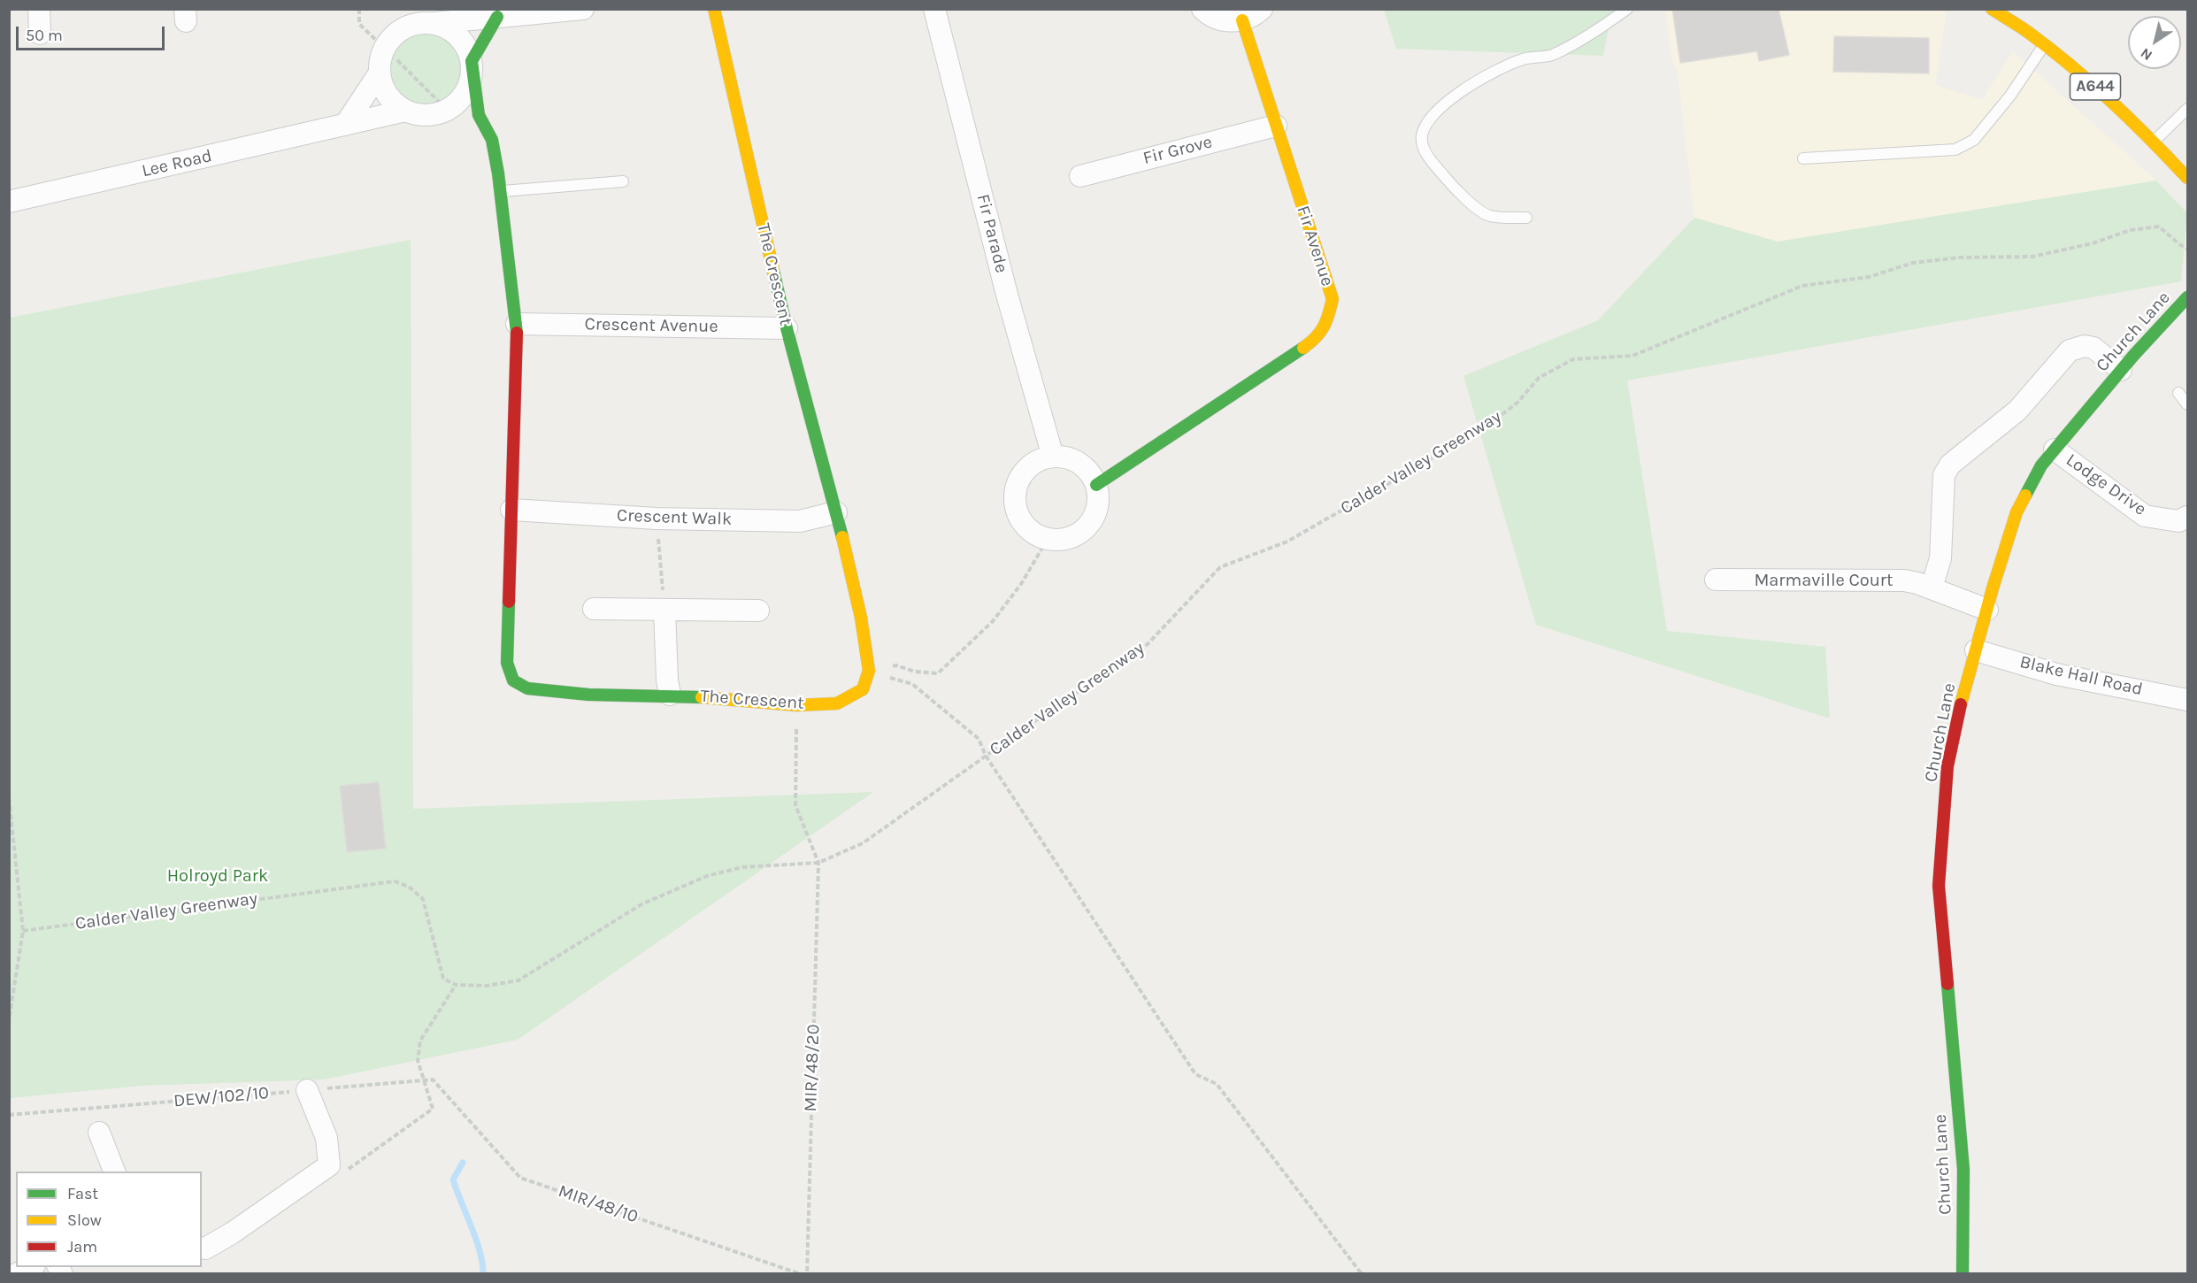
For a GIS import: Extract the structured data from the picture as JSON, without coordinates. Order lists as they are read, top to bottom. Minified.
{"streets":{"main road":["A644","Fir Avenue","The Crescent","Church Lane"],"street":["Fir Grove","Lee Road","Fir Parade","Crescent Avenue","Lodge Drive","Crescent Walk","Marmaville Court","Blake Hall Road"],"path":["Calder Valley Greenway","MIR/48/20","DEW/102/10","MIR/48/10"]},"crossings":[["Fir Grove","Fir Avenue"],["Lee Road","The Crescent"],["Fir Parade","Fir Avenue"],["The Crescent","Crescent Avenue"],["The Crescent","Crescent Walk"],["Church Lane","Lodge Drive"],["Church Lane","Marmaville Court"],["Church Lane","Blake Hall Road"],["Calder Valley Greenway","MIR/48/20"],["DEW/102/10","MIR/48/10"]],"parks":["Holroyd Park"],"legend":["Fast","Slow","Jam"],"scale_bar":"50 m","north":"bottom left"}
